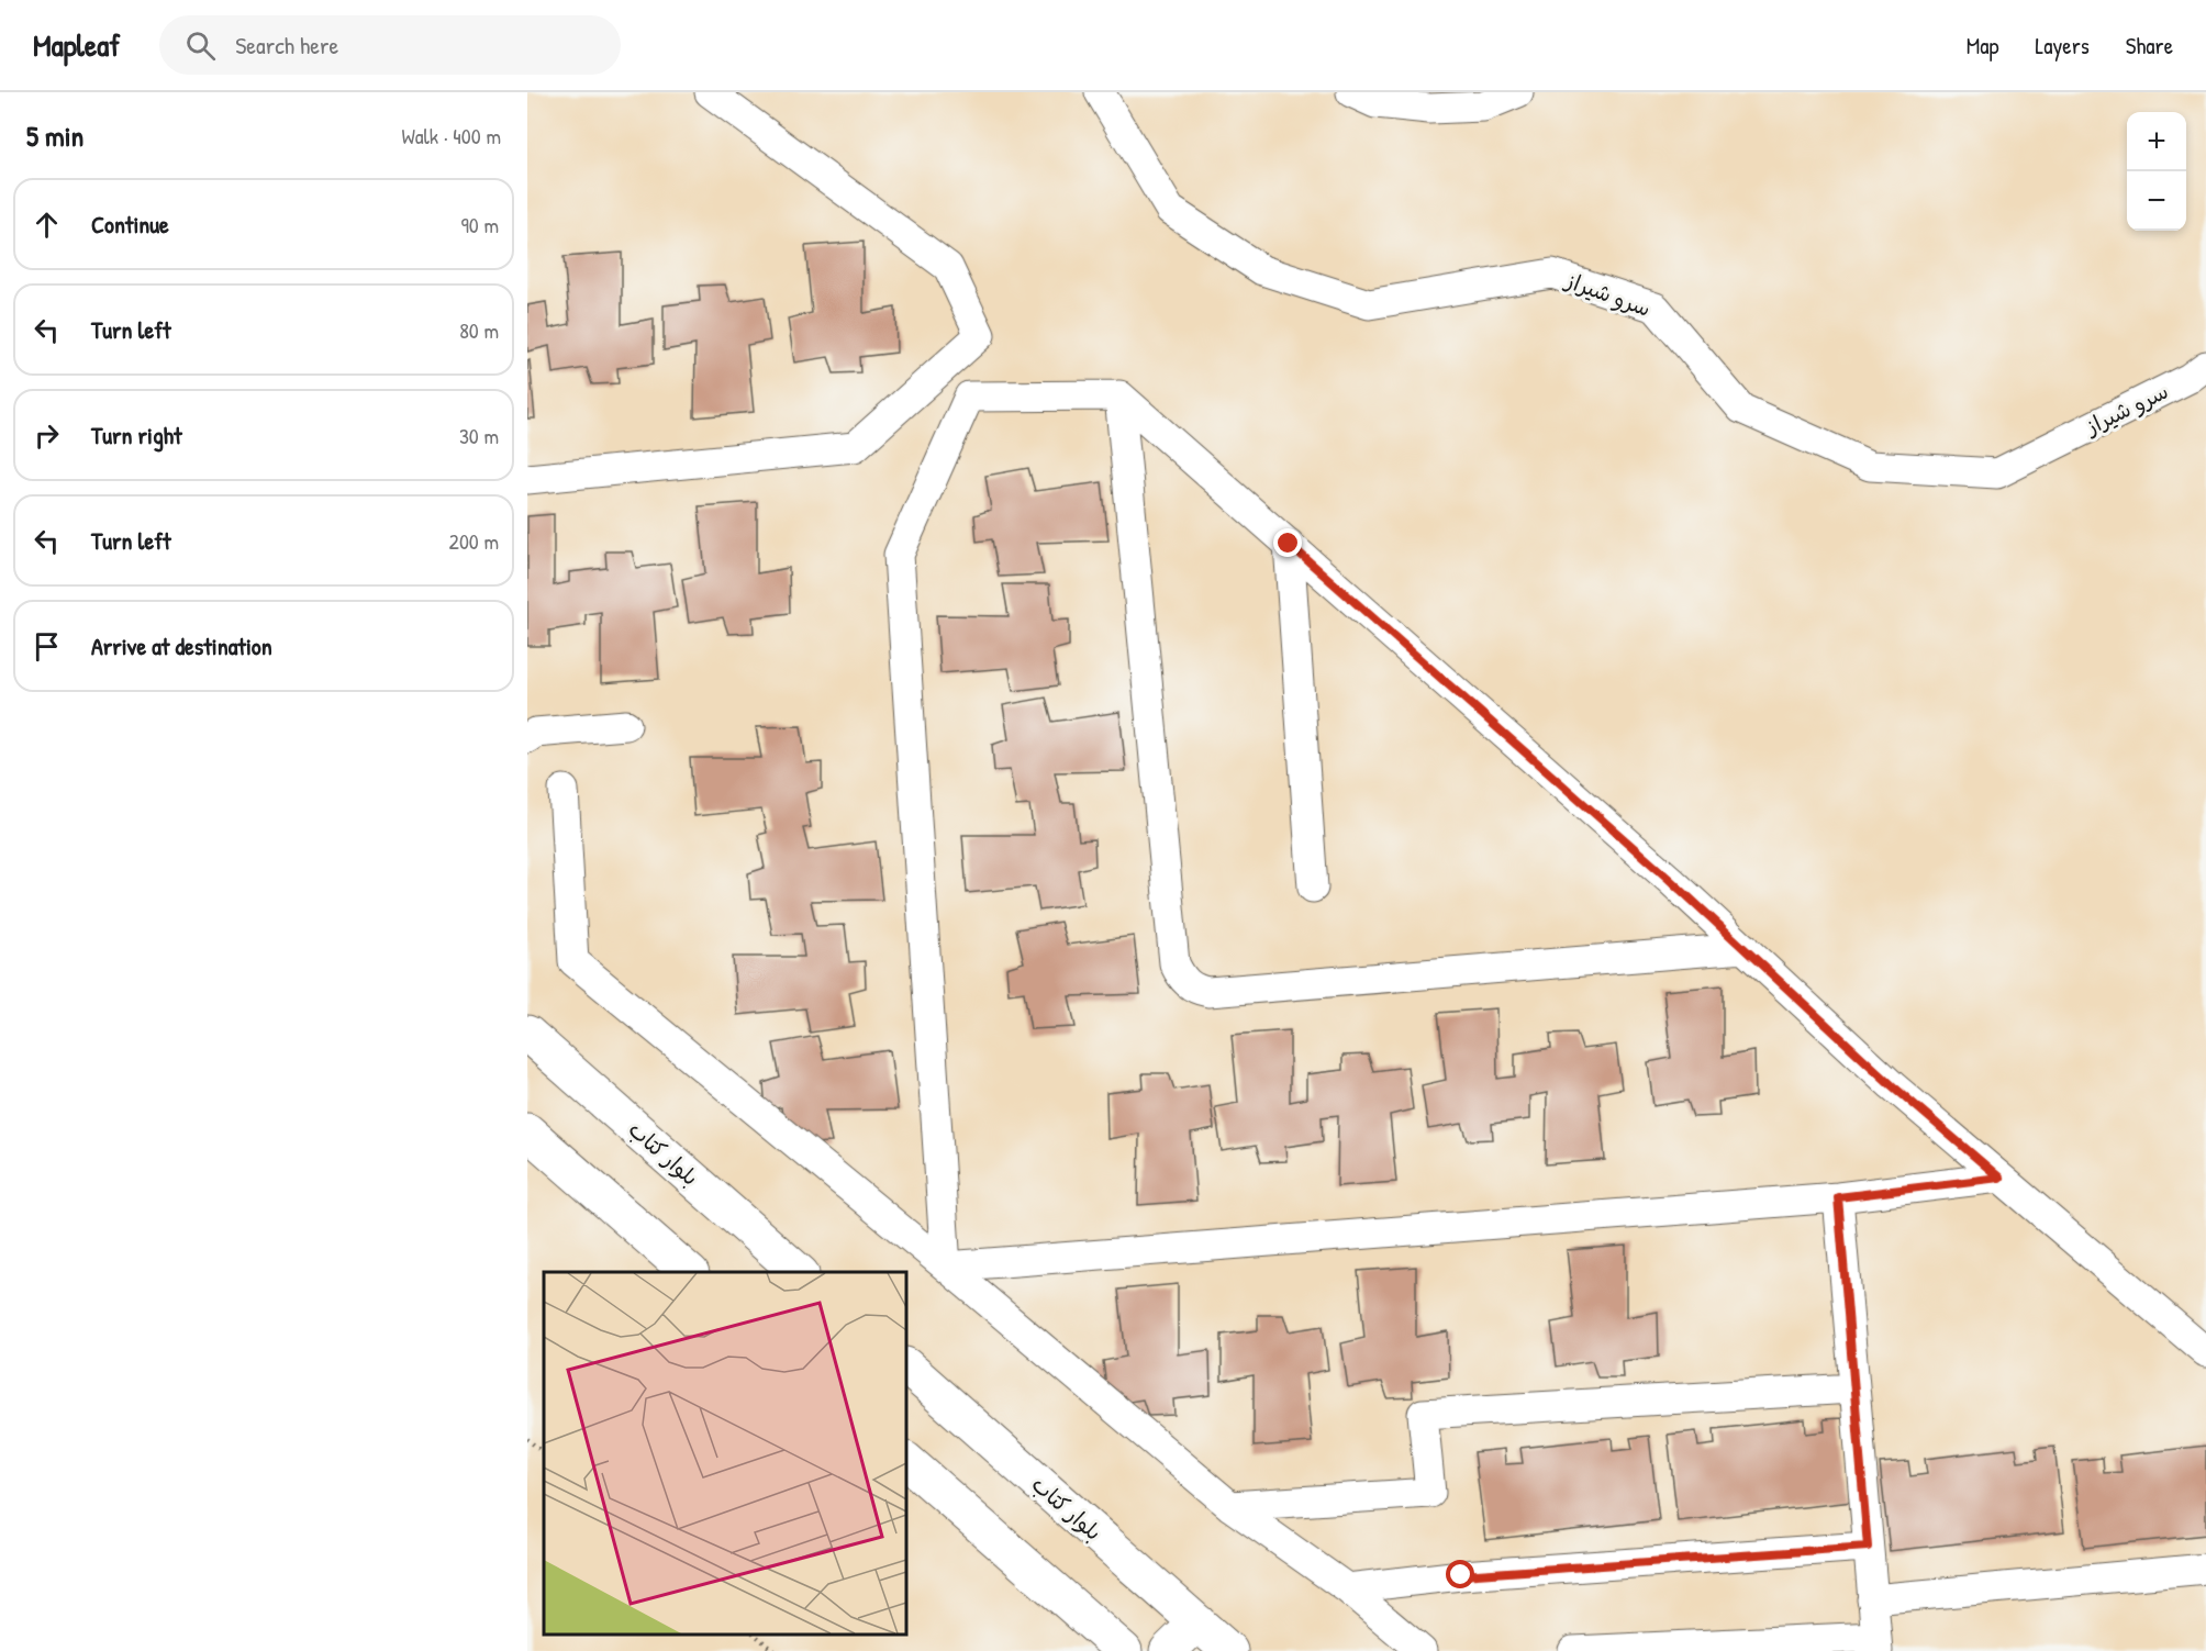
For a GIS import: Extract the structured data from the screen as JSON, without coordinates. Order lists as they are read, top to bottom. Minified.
{"streets":{"main road":["بلوار کتاب"],"street":["سرو شیراز"]},"page":{"header":"Mapleaf","search":"Search here","nav":["Map","Layers","Share"],"heading":["5 min","Walk · 400 m"],"map_buttons":["+","−"],"list":[["Continue","90 m"],["Turn left","80 m"],["Turn right","30 m"],["Turn left","200 m"],"Arrive at destination"]}}
